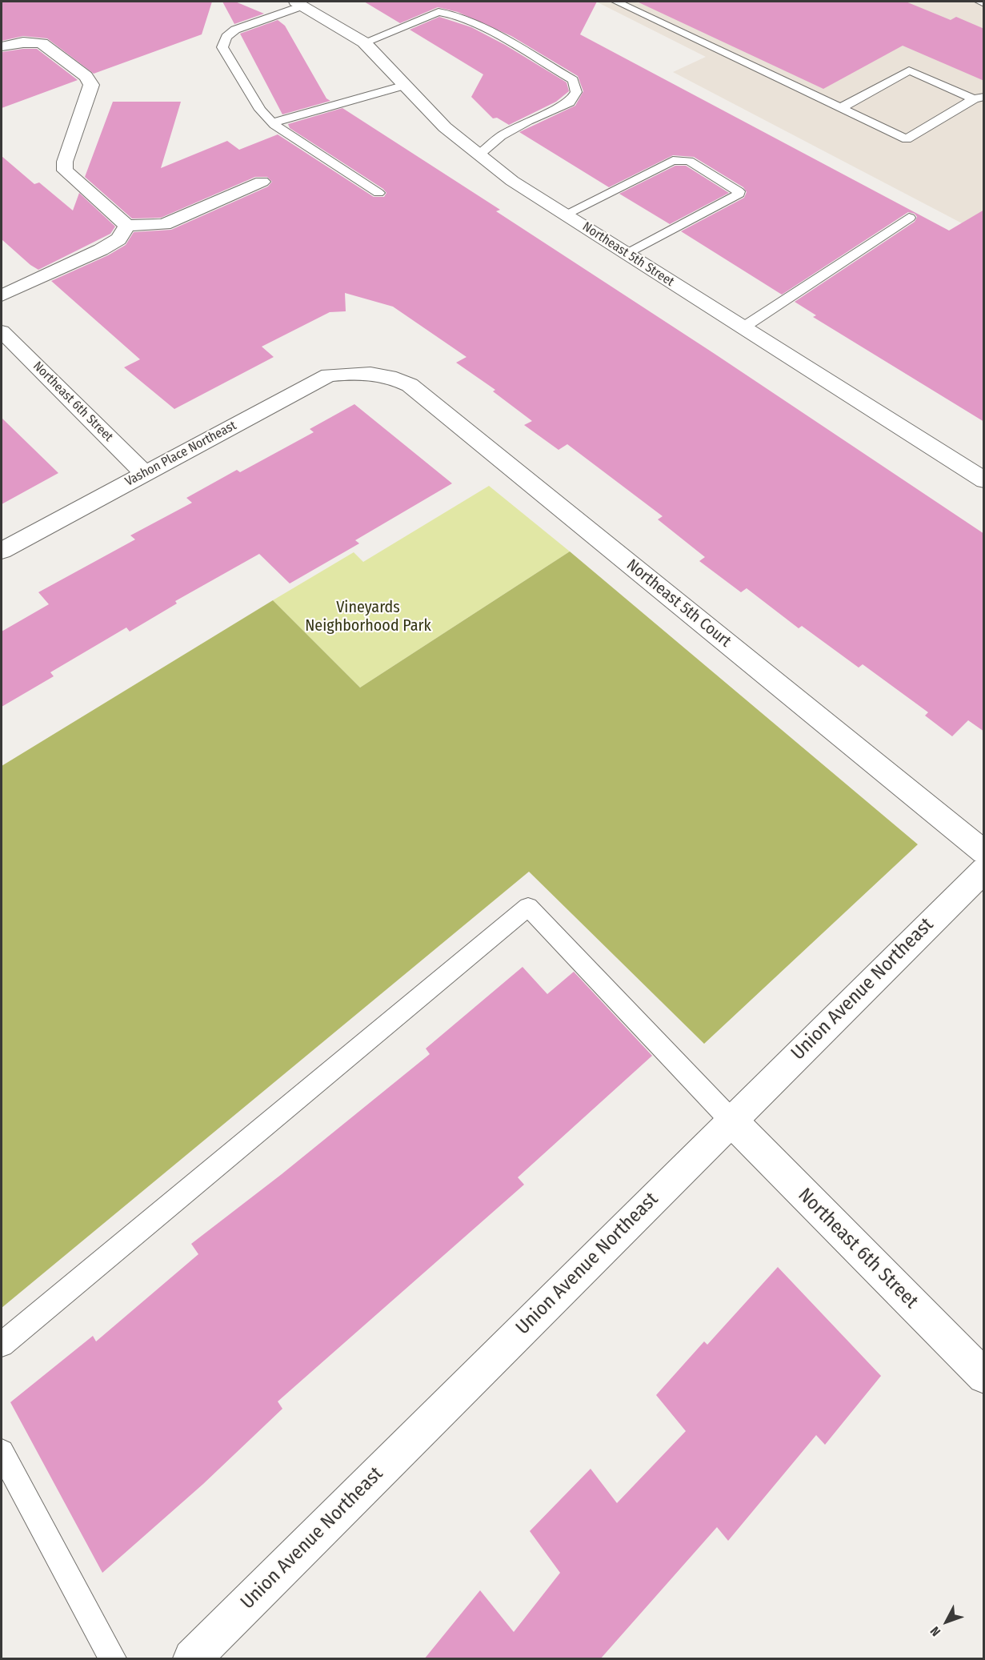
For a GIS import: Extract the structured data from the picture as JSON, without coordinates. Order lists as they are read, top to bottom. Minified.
{"streets":{"street":["Northeast 5th Street","Northeast 6th Street","Vashon Place Northeast","Northeast 5th Court","Union Avenue Northeast"]},"crossings":[["Northeast 6th Street","Vashon Place Northeast"],["Northeast 6th Street","Union Avenue Northeast"],["Vashon Place Northeast","Northeast 5th Court"]],"parks":["Vineyards Neighborhood Park"],"north":"bottom left"}
